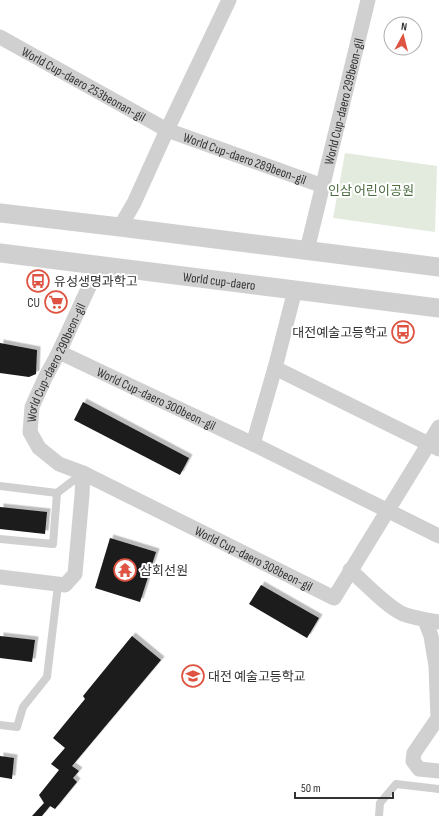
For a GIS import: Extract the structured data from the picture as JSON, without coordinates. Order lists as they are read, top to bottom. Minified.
{"streets":{"street":["World Cup-daero 253beonan-gil","World Cup-daero 299beon-gil","World Cup-daero 289beon-gil","World cup-daero","World Cup-daero 290beon-gil","World Cup-daero 300beon-gil","World Cup-daero 308beon-gil"]},"crossings":[["World Cup-daero 253beonan-gil","World Cup-daero 289beon-gil"],["World Cup-daero 299beon-gil","World Cup-daero 289beon-gil"],["World cup-daero","World Cup-daero 290beon-gil"],["World Cup-daero 290beon-gil","World Cup-daero 300beon-gil"],["World Cup-daero 290beon-gil","World Cup-daero 308beon-gil"],["World Cup-daero 300beon-gil","World Cup-daero 308beon-gil"]],"parks":["인삼 어린이공원"],"places":{"bus stop":["유성생명과학고","대전예술고등학교"],"supermarket":["CU"],"temple":["삼회선원"],"school or university":["대전 예술고등학교"]},"scale_bar":"50 m","north":"top"}
